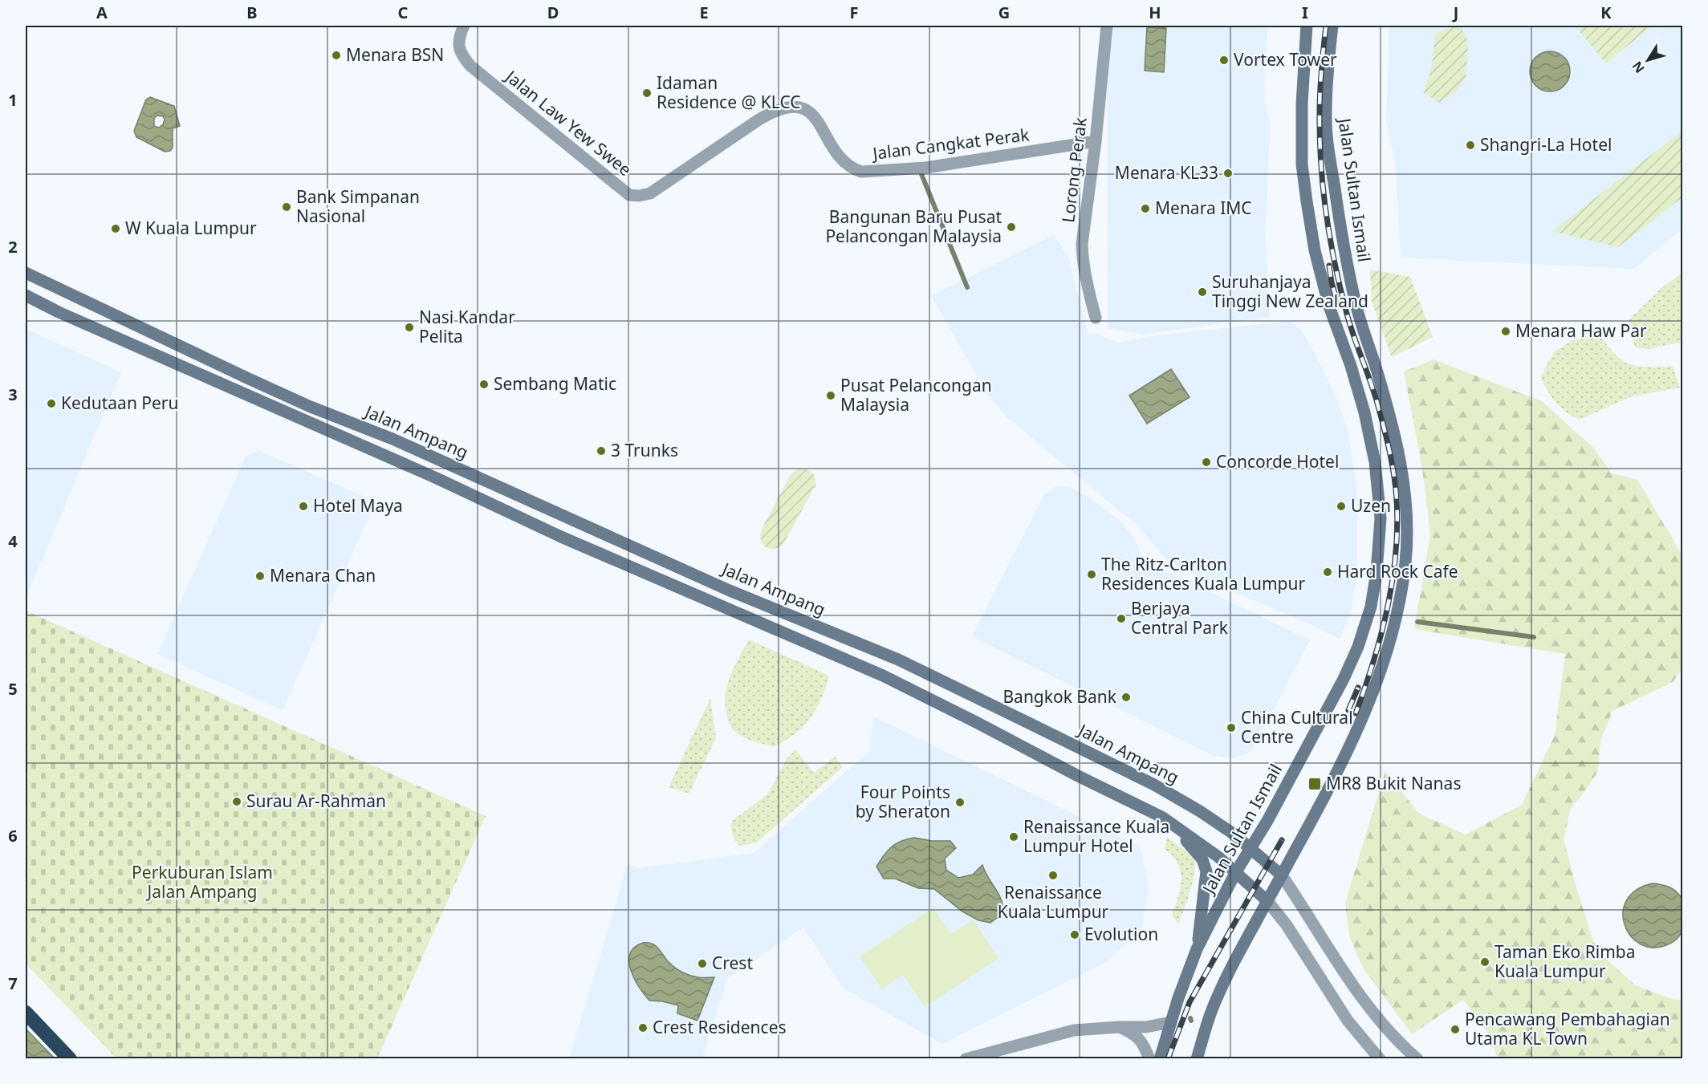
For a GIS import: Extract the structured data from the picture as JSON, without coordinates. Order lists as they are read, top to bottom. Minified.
{"streets":{"main road":["Jalan Sultan Ismail","Jalan Ampang"],"street":["Jalan Law Yew Swee","Jalan Cangkat Perak","Lorong Perak"]},"crossings":[["Jalan Law Yew Swee","Jalan Cangkat Perak"],["Jalan Cangkat Perak","Lorong Perak"],["Jalan Sultan Ismail","Jalan Ampang"]],"parks":["Perkuburan Islam Jalan Ampang"],"places":{"other":["Menara BSN","Vortex Tower","Idaman Residence @ KLCC","Shangri-La Hotel","Menara KL33","Bank Simpanan Nasional","Menara IMC","Bangunan Baru Pusat Pelancongan Malaysia","W Kuala Lumpur","Suruhanjaya Tinggi New Zealand","Nasi Kandar Pelita","Menara Haw Par","Sembang Matic","Pusat Pelancongan Malaysia","Kedutaan Peru","3 Trunks","Concorde Hotel","Hotel Maya","Uzen","Hard Rock Cafe","The Ritz-Carlton Residences Kuala Lumpur","Menara Chan","Berjaya Central Park","Bangkok Bank","China Cultural Centre","Surau Ar-Rahman","Four Points by Sheraton","Renaissance Kuala Lumpur Hotel","Renaissance Kuala Lumpur","Evolution","Taman Eko Rimba Kuala Lumpur","Crest","Crest Residences","Pencawang Pembahagian Utama KL Town"],"transit":["MR8 Bukit Nanas"]},"north":"bottom left","grid":{"columns":["A","B","C","D","E","F","G","H","I","J","K"],"rows":["1","2","3","4","5","6","7"]}}
